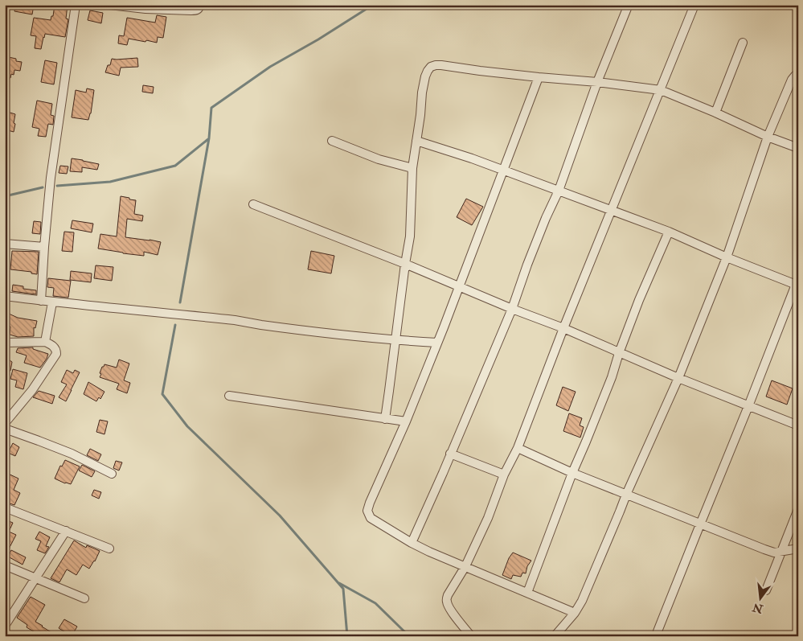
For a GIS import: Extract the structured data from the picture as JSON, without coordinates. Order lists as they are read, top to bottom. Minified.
{"north":"bottom"}
